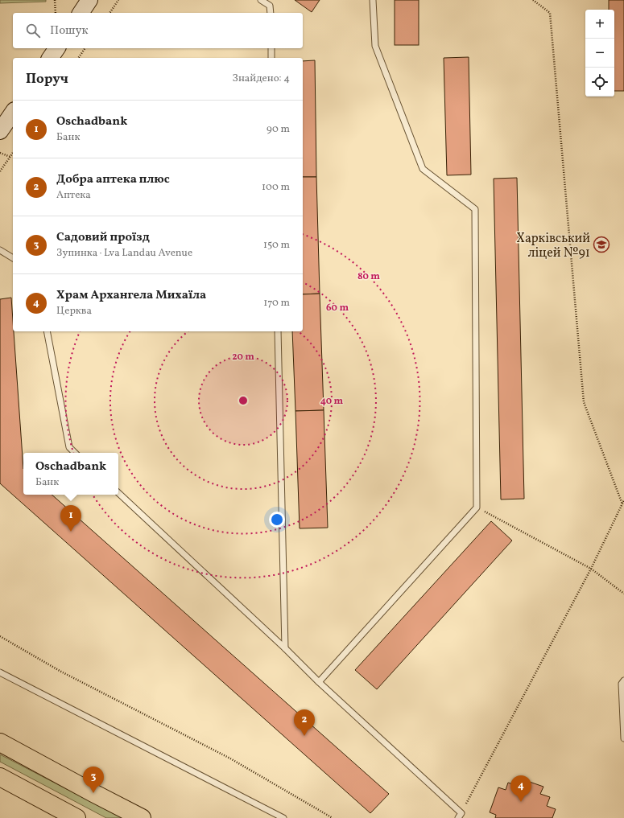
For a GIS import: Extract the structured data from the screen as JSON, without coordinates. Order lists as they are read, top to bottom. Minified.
{"places":{"school or university":["Харківський ліцей №91"]},"page":{"map_buttons":["+","−"],"search":"Пошук","heading":["Поруч","Знайдено: 4"],"list":[{"mark":"1","name":"Oschadbank","note":"Банк","value":"90 m"},{"mark":"2","name":"Добра аптека плюс","note":"Аптека","value":"100 m"},{"mark":"3","name":"Садовий проїзд","note":"Зупинка · Lva Landau Avenue","value":"150 m"},{"mark":"4","name":"Храм Архангела Михаїла","note":"Церква","value":"170 m"}],"popup":["Oschadbank","Банк"],"pins":["1","2","3","4"]},"rings":["80 m","60 m","20 m","40 m"]}
